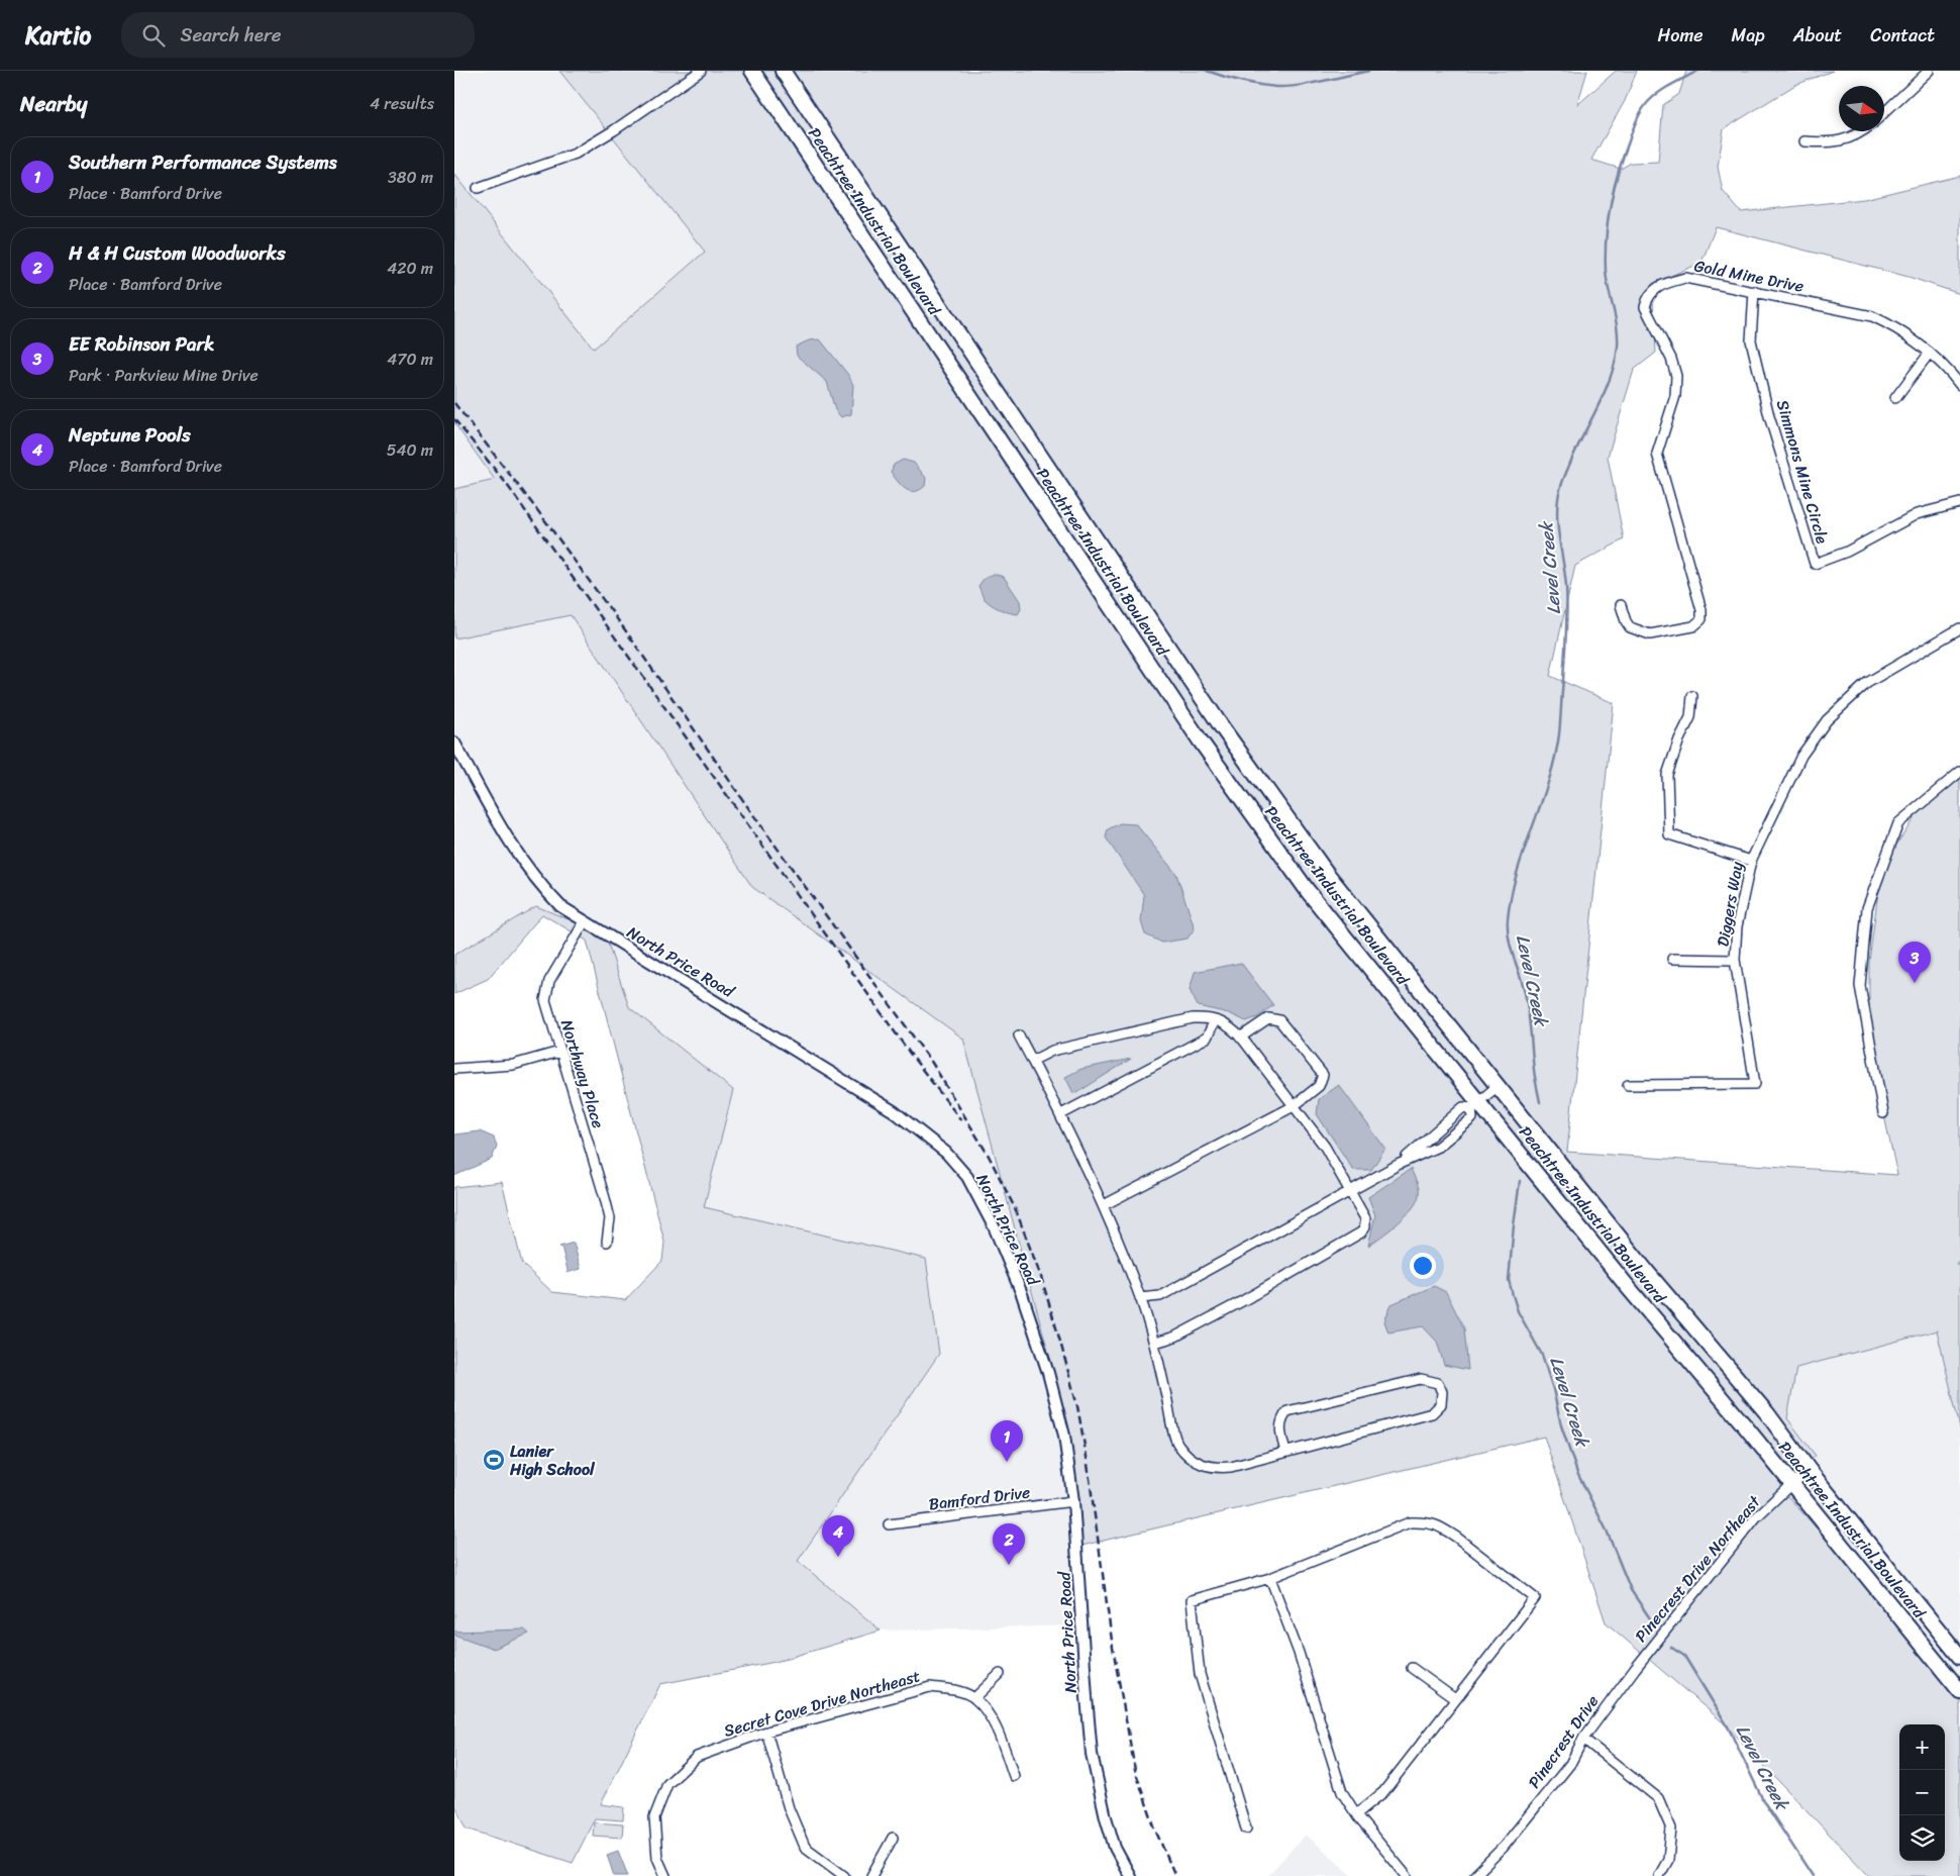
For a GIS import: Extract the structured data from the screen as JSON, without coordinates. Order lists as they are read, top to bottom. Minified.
{"streets":{"highway":["Peachtree Industrial Boulevard"],"street":["Gold Mine Drive","Simmons Mine Circle","Diggers Way","North Price Road","Northway Place","Bamford Drive","Pinecrest Drive Northeast","Secret Cove Drive Northeast","Pinecrest Drive"]},"crossings":[["Peachtree Industrial Boulevard","Pinecrest Drive Northeast"],["Gold Mine Drive","Simmons Mine Circle"],["North Price Road","Northway Place"],["North Price Road","Bamford Drive"],["Pinecrest Drive Northeast","Pinecrest Drive"]],"water":["Level Creek"],"places":{"sports":["Lanier High School"]},"north":"right","page":{"header":"Kartio","search":"Search here","nav":["Home","Map","About","Contact"],"heading":["Nearby","4 results"],"list":[{"mark":"1","name":"Southern Performance Systems","note":"Place · Bamford Drive","value":"380 m"},{"mark":"2","name":"H & H Custom Woodworks","note":"Place · Bamford Drive","value":"420 m"},{"mark":"3","name":"EE Robinson Park","note":"Park · Parkview Mine Drive","value":"470 m"},{"mark":"4","name":"Neptune Pools","note":"Place · Bamford Drive","value":"540 m"}],"pins":["3","1","4","2"],"map_buttons":["+","−"]}}
